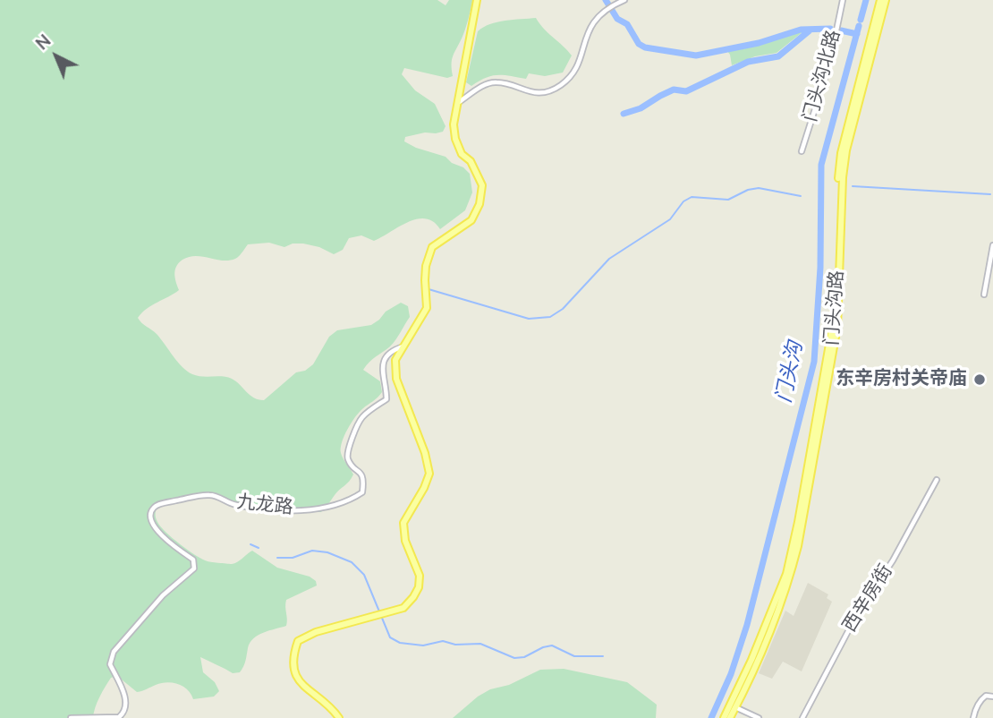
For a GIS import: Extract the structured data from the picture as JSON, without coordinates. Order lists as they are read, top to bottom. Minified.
{"streets":{"main road":["门头沟路","九龙路"],"street":["门头沟北路","西辛房街"]},"water":["门头沟"],"places":["东辛房村关帝庙"],"north":"top left"}
